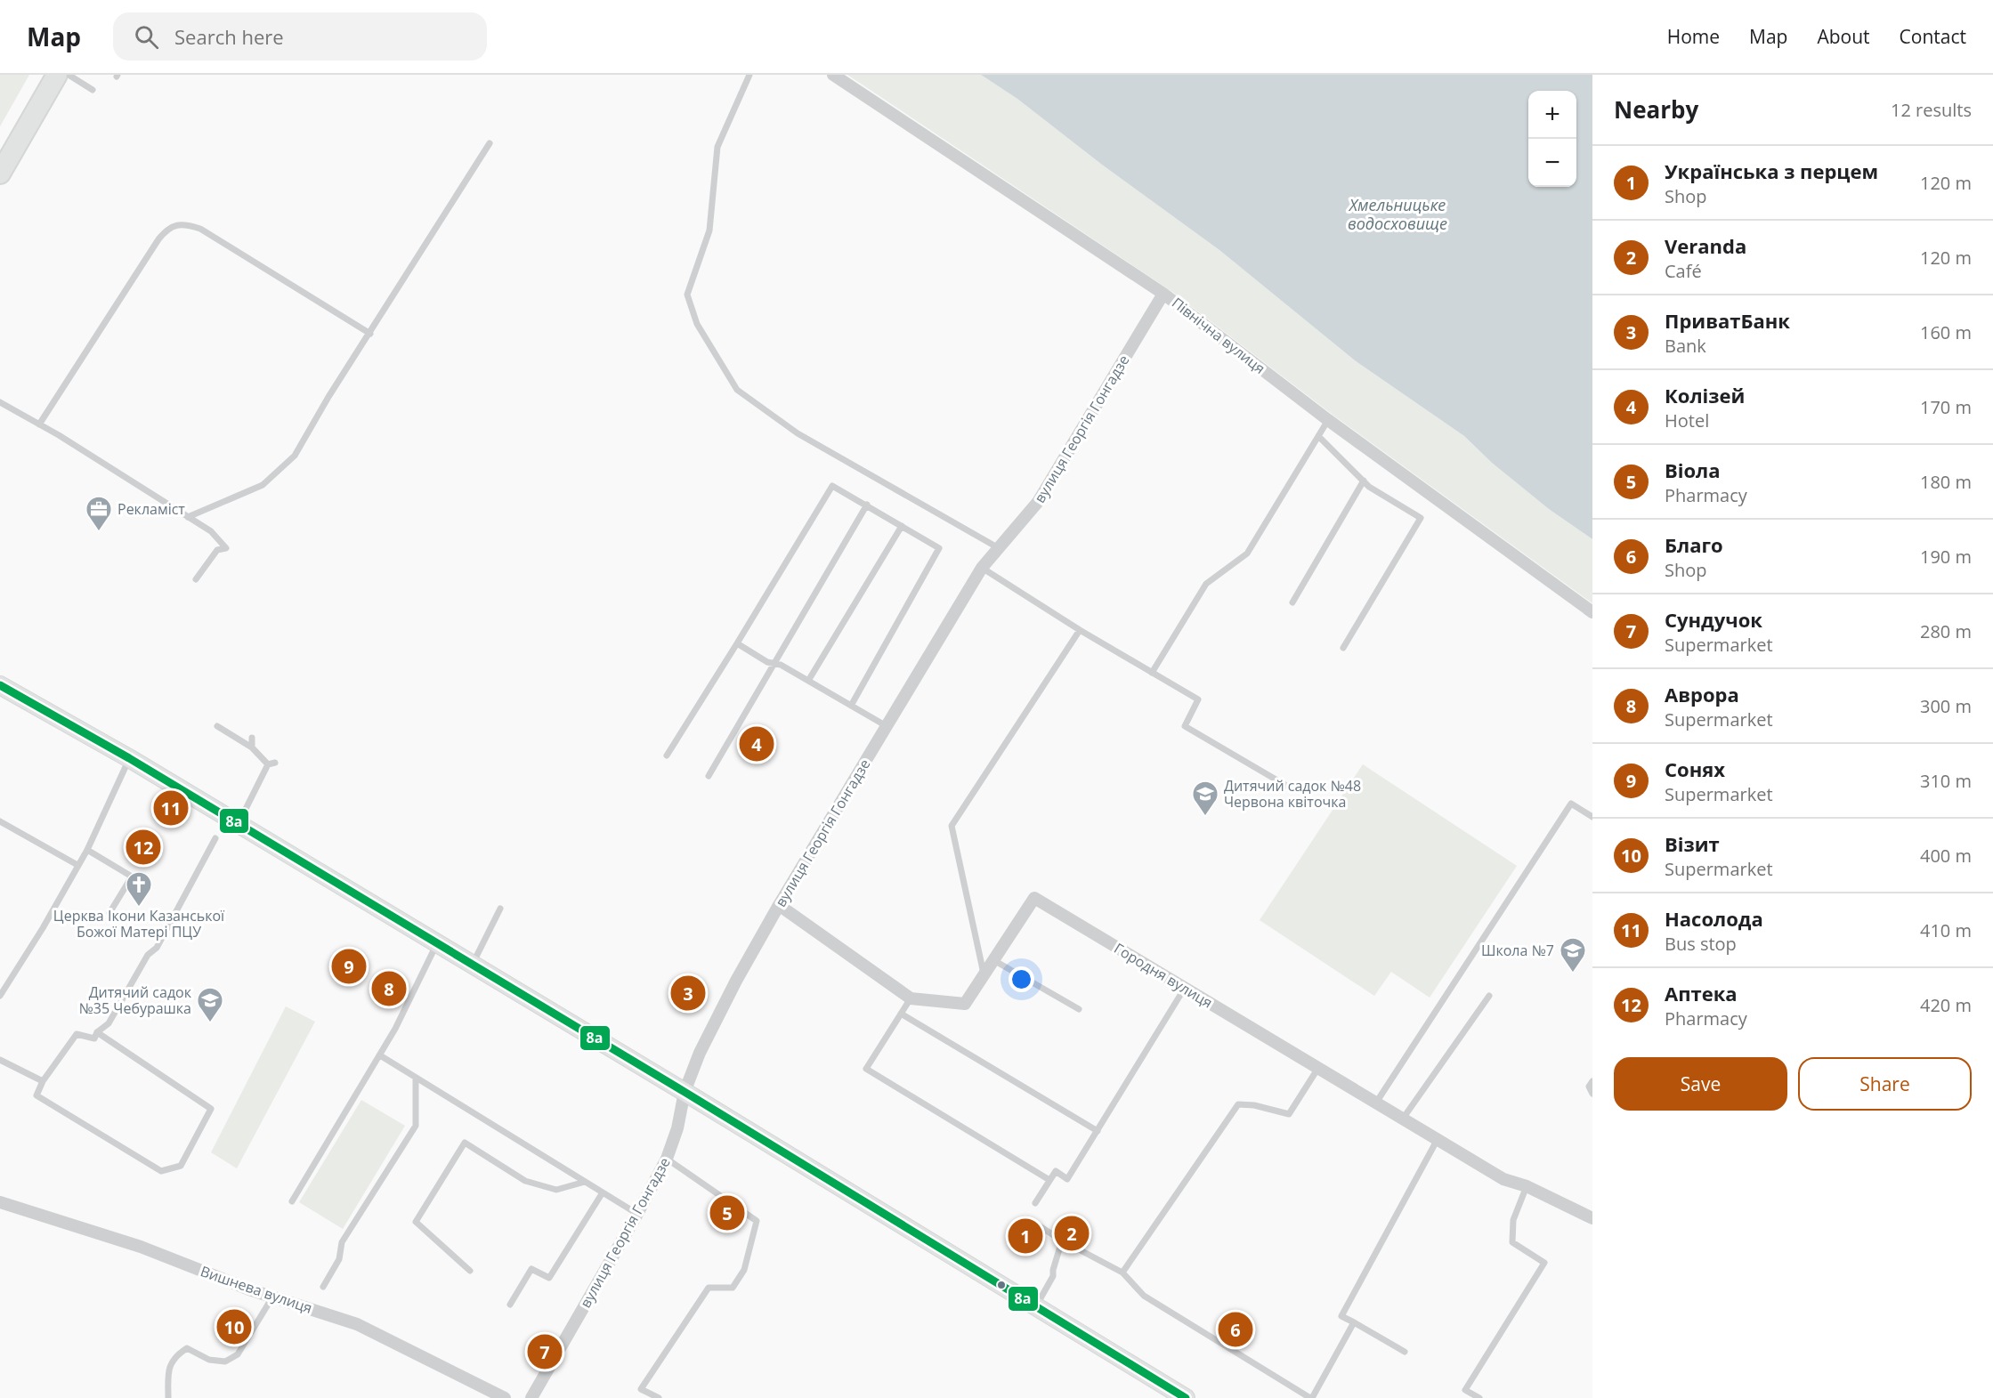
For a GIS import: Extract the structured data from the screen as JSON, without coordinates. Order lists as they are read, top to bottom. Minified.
{"streets":{"street":["Північна вулиця","вулиця Георгія Гонгадзе","Городня вулиця","Вишнева вулиця"]},"crossings":[["Північна вулиця","вулиця Георгія Гонгадзе"],["вулиця Георгія Гонгадзе","Городня вулиця"]],"water":["Хмельницьке водосховище"],"places":{"office":["Рекламіст"],"school or university":["Дитячий садок №48 Червона квіточка","Школа №7","Дитячий садок №35 Чебурашка"],"church":["Церква Ікони Казанської Божої Матері ПЦУ"]},"lines":["transit line 8а"],"page":{"header":"Map","search":"Search here","nav":["Home","Map","About","Contact"],"heading":["Nearby","12 results"],"map_buttons":["+","−"],"list":[{"mark":"1","name":"Українська з перцем","note":"Shop","value":"120 m"},{"mark":"2","name":"Veranda","note":"Café","value":"120 m"},{"mark":"3","name":"ПриватБанк","note":"Bank","value":"160 m"},{"mark":"4","name":"Колізей","note":"Hotel","value":"170 m"},{"mark":"5","name":"Віола","note":"Pharmacy","value":"180 m"},{"mark":"6","name":"Благо","note":"Shop","value":"190 m"},{"mark":"7","name":"Сундучок","note":"Supermarket","value":"280 m"},{"mark":"8","name":"Аврора","note":"Supermarket","value":"300 m"},{"mark":"9","name":"Сонях","note":"Supermarket","value":"310 m"},{"mark":"10","name":"Візит","note":"Supermarket","value":"400 m"},{"mark":"11","name":"Насолода","note":"Bus stop","value":"410 m"},{"mark":"12","name":"Аптека","note":"Pharmacy","value":"420 m"}],"pins":["4","11","12","9","8","3","5","2","1","10","6","7"],"buttons":["Save","Share"]}}
